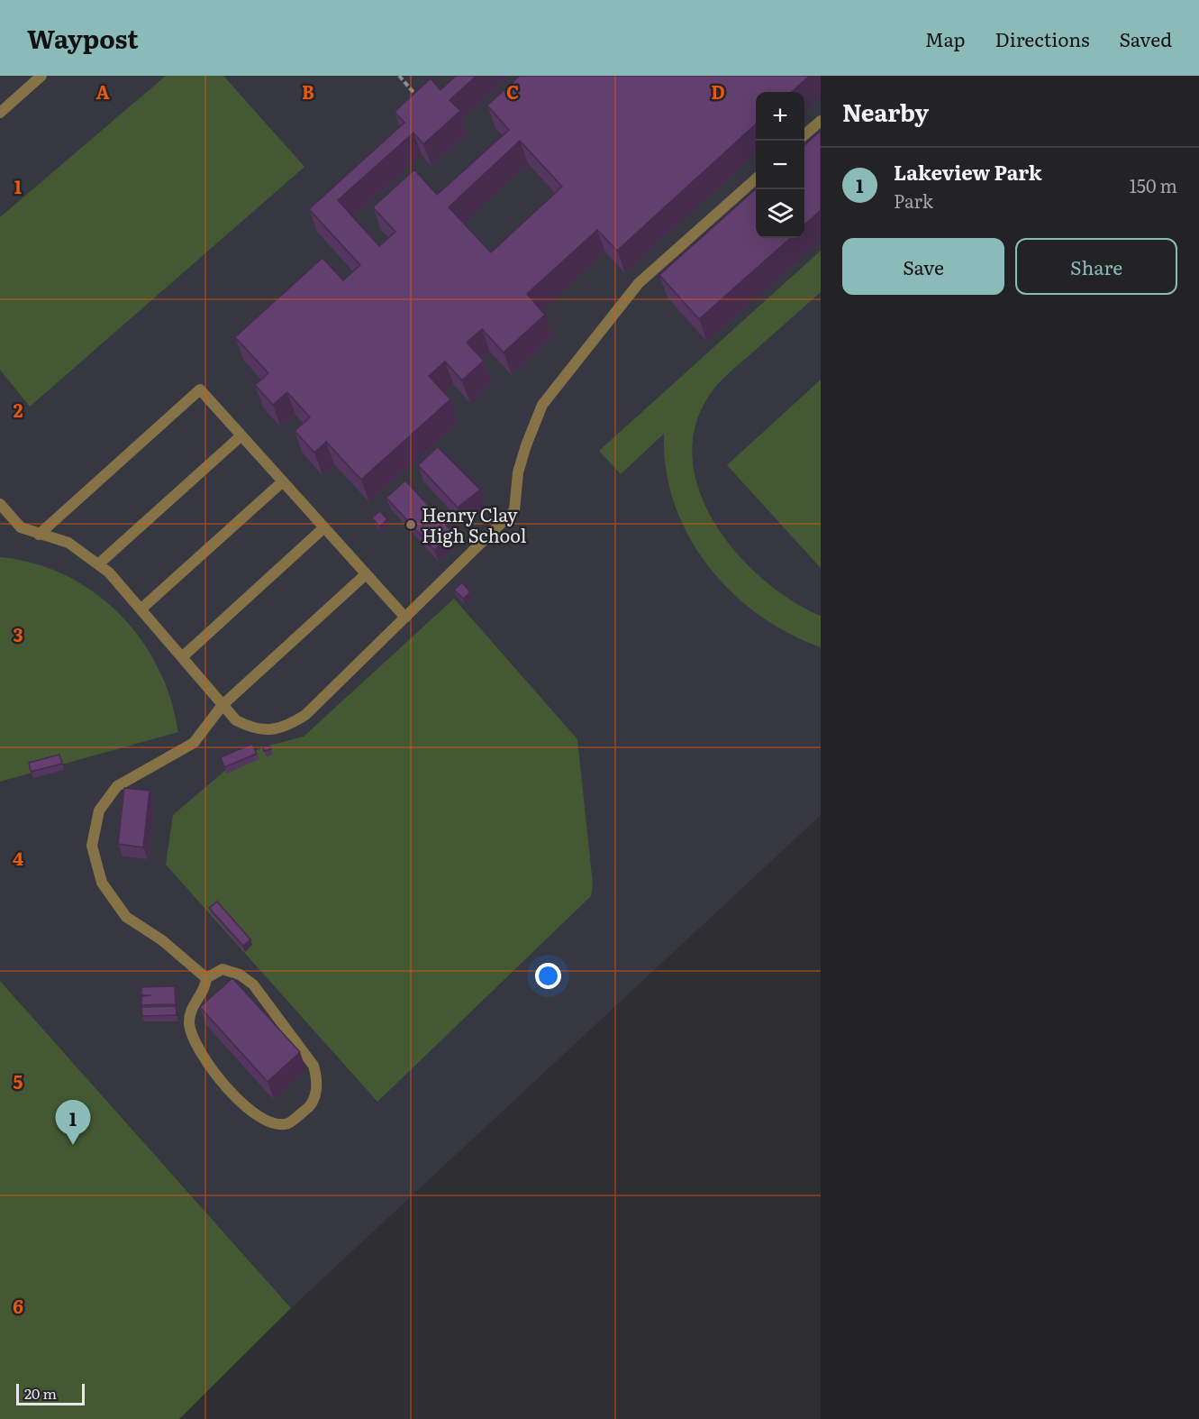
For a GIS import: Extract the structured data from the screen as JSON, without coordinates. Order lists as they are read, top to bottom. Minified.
{"places":["Henry Clay High School"],"scale_bar":"20 m","page":{"header":"Waypost","nav":["Map","Directions","Saved"],"heading":"Nearby","map_buttons":["+","−"],"list":[{"mark":"1","name":"Lakeview Park","note":"Park","value":"150 m"}],"buttons":["Save","Share"],"pins":"1","scale":"20 m"},"grid":{"columns":["A","B","C","D"],"rows":["1","2","3","4","5","6"]}}
